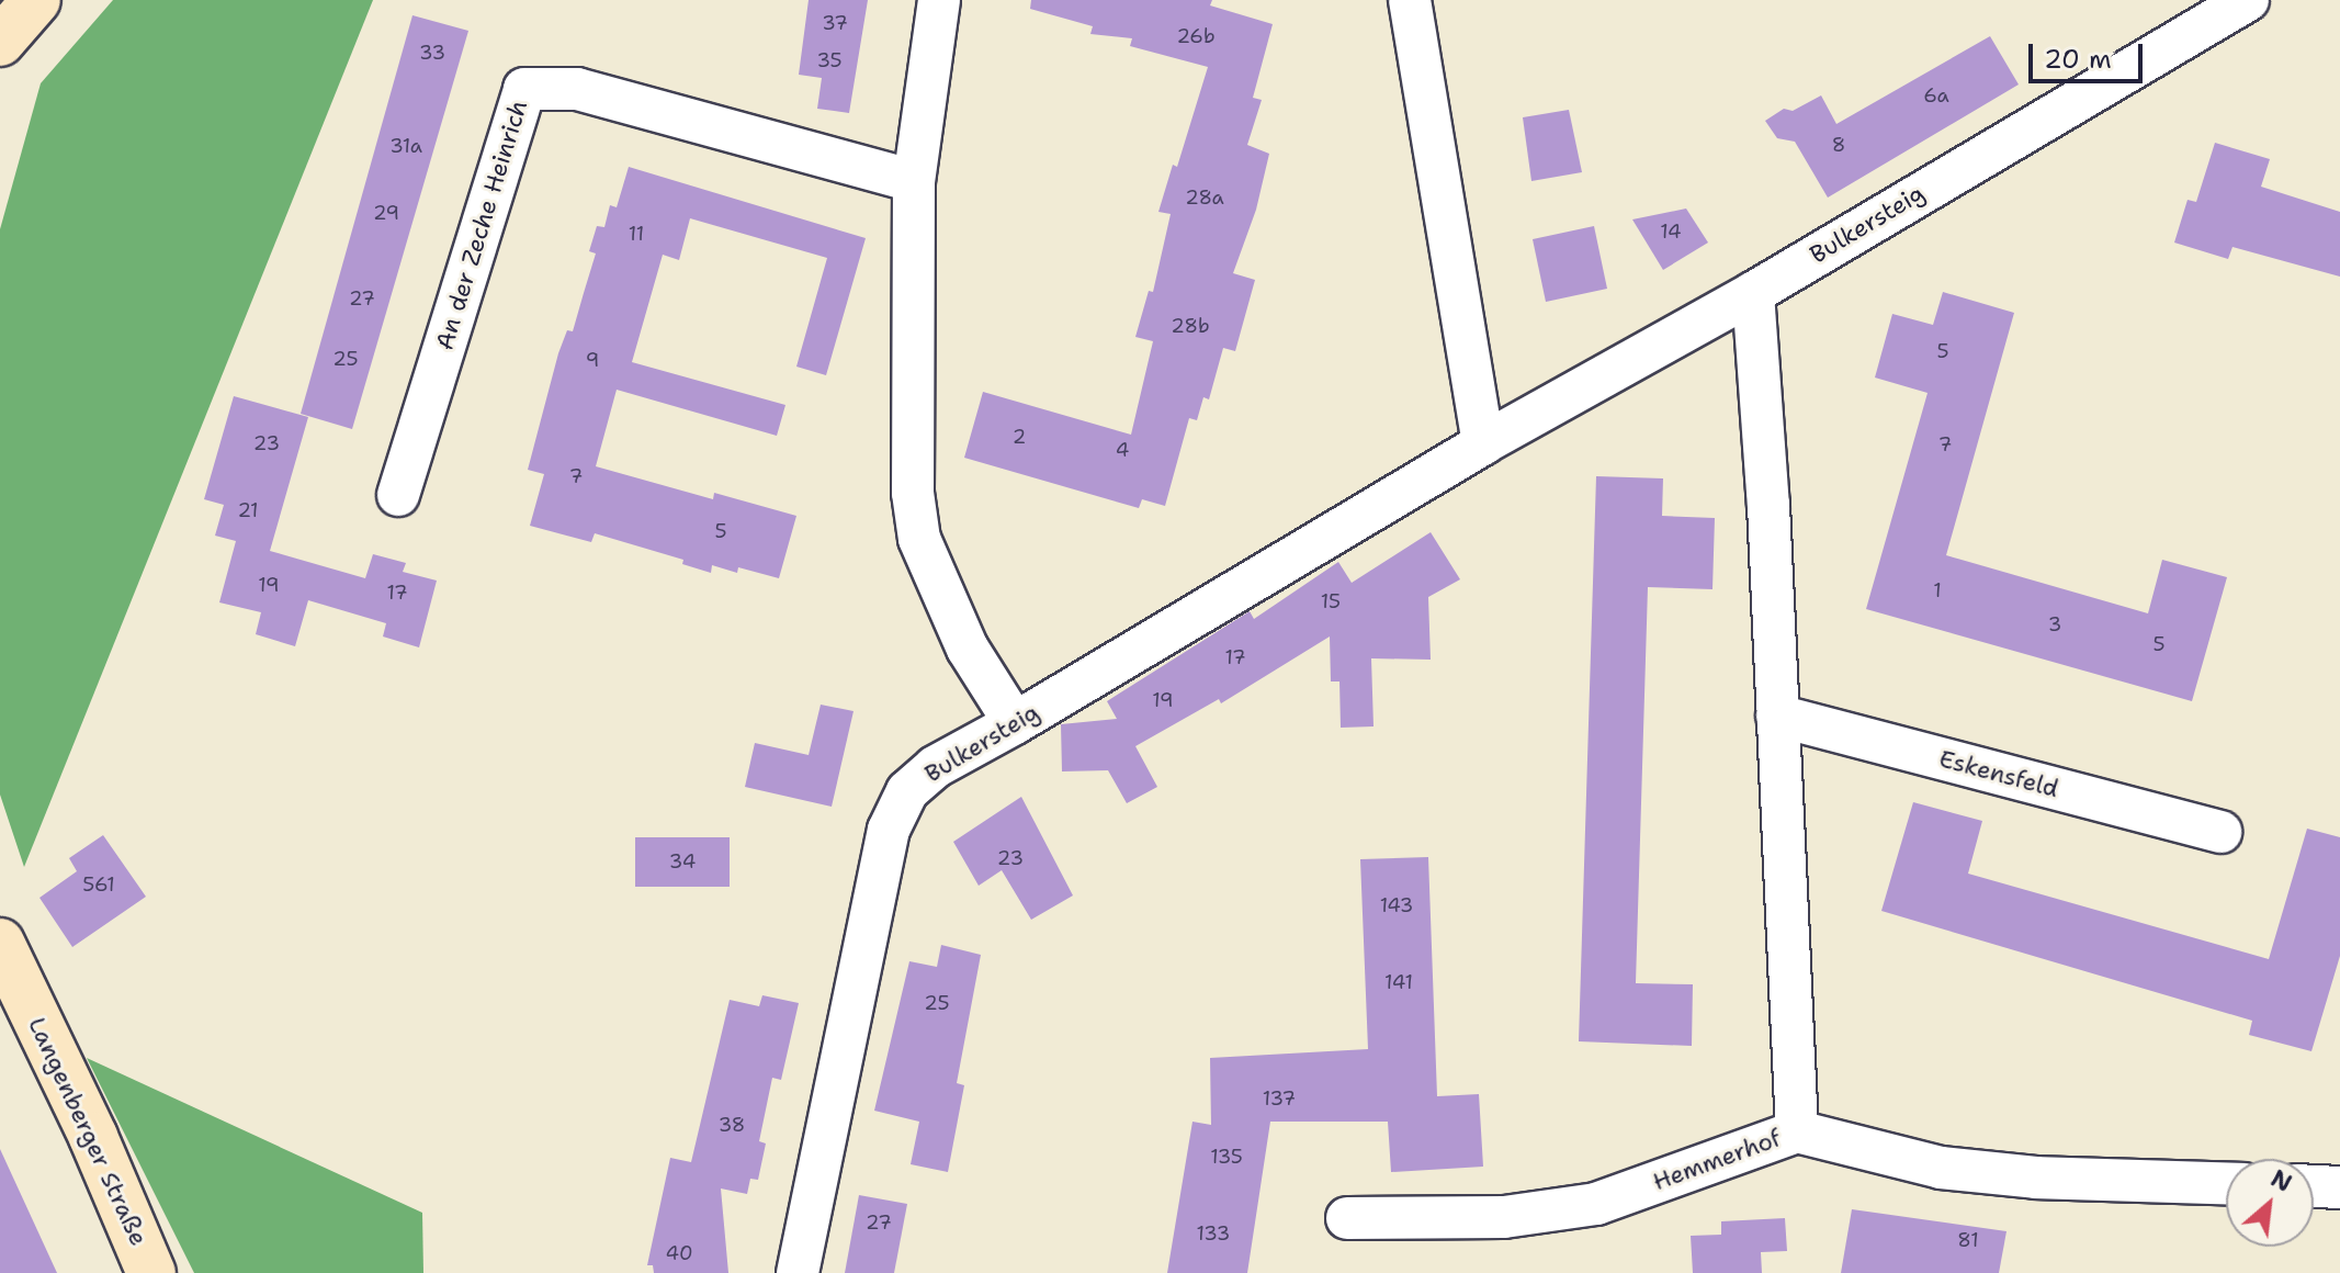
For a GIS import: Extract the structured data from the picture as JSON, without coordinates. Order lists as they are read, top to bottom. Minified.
{"streets":{"main road":["Langenberger Straße"],"street":["Bulkersteig","An der Zeche Heinrich","Eskensfeld","Hemmerhof"]},"house_numbers":["37","26b","33","35","6a","8","31a","28a","29","14","11","27","28b","5","25","9","2","23","7","4","7","21","5","19","1","17","15","3","5","17","19","23","34","561","143","141","25","137","38","135","27","133","81","40"],"scale_bar":"20 m","north":"top right"}
